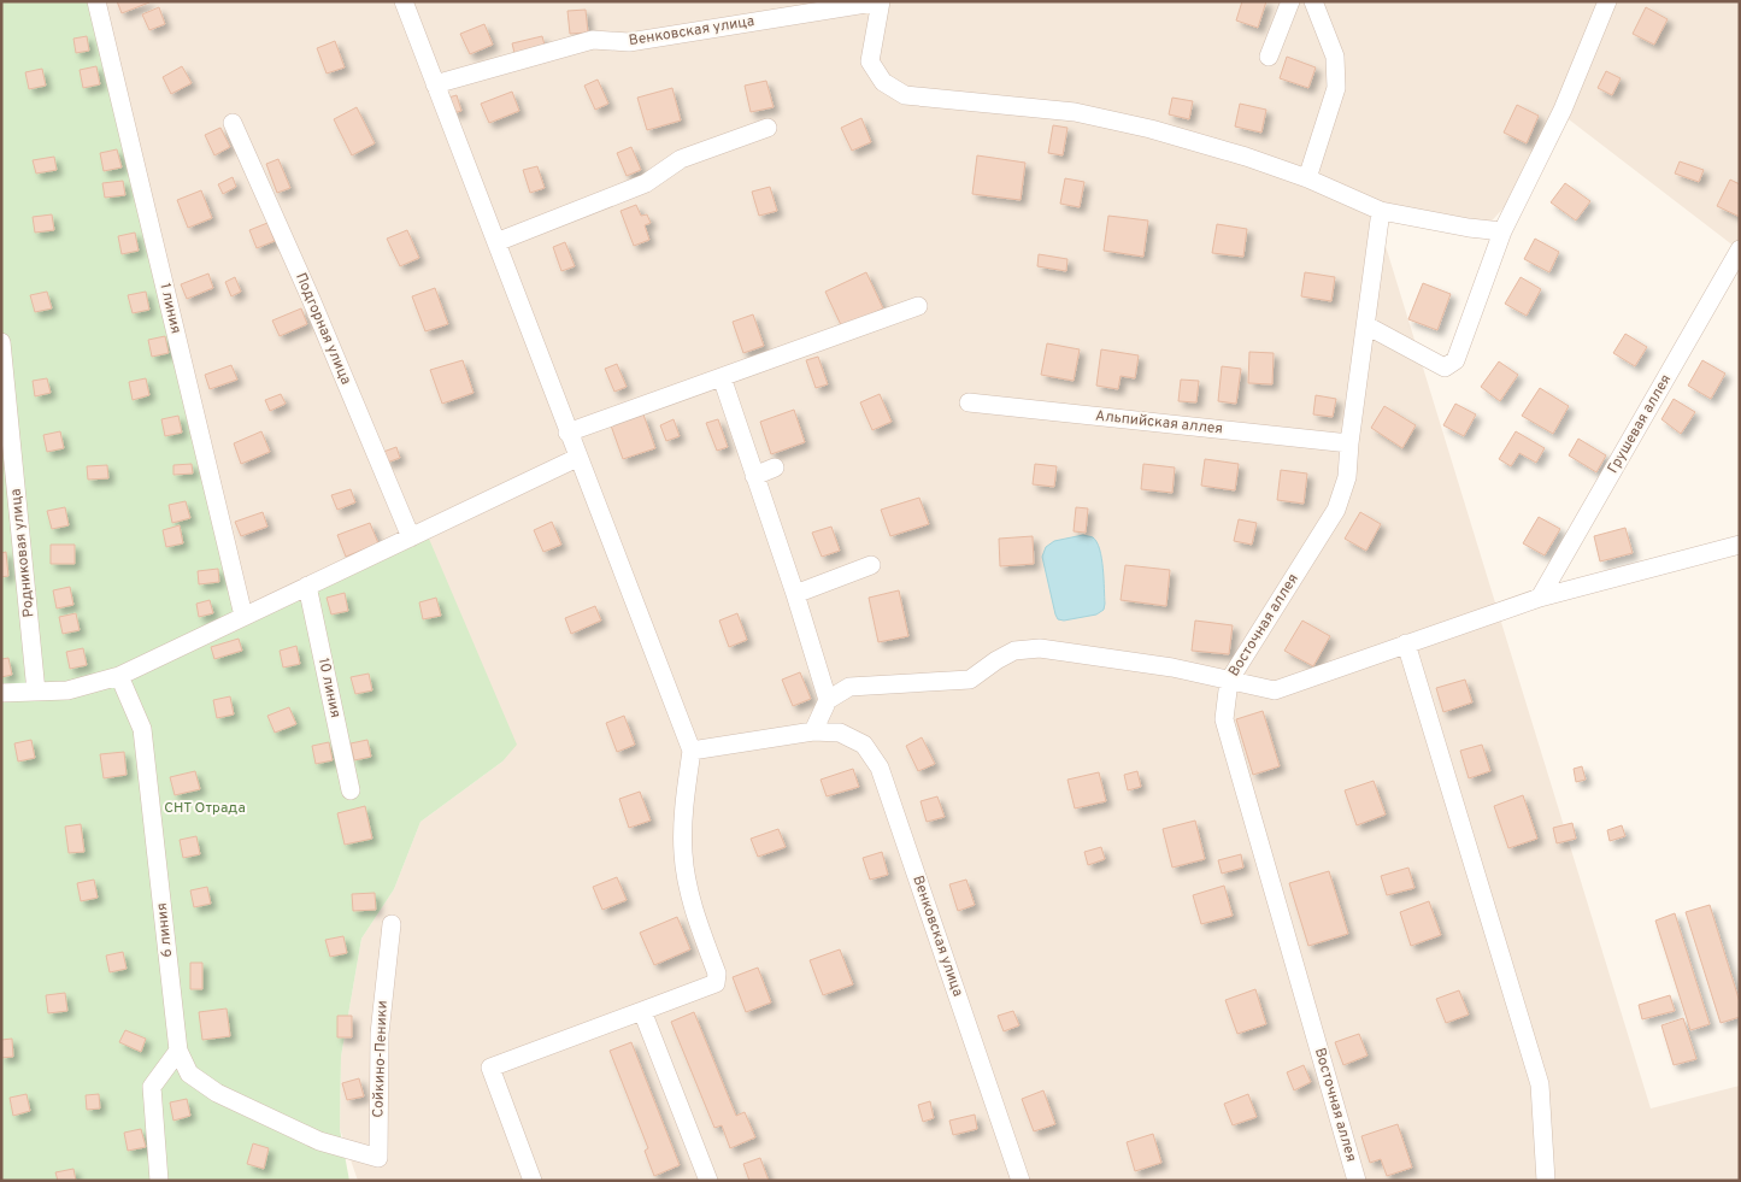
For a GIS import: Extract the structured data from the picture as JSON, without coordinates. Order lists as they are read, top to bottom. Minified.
{"streets":{"street":["Венковская улица","1 линия","Подгорная улица","Альпийская аллея","Грушевая аллея","Родниковая улица","Восточная аллея","10 линия","6 линия","Сойкино-Пеники"]},"crossings":[["Альпийская аллея","Восточная аллея"],["6 линия","Сойкино-Пеники"]],"parks":["СНТ Отрада"]}
